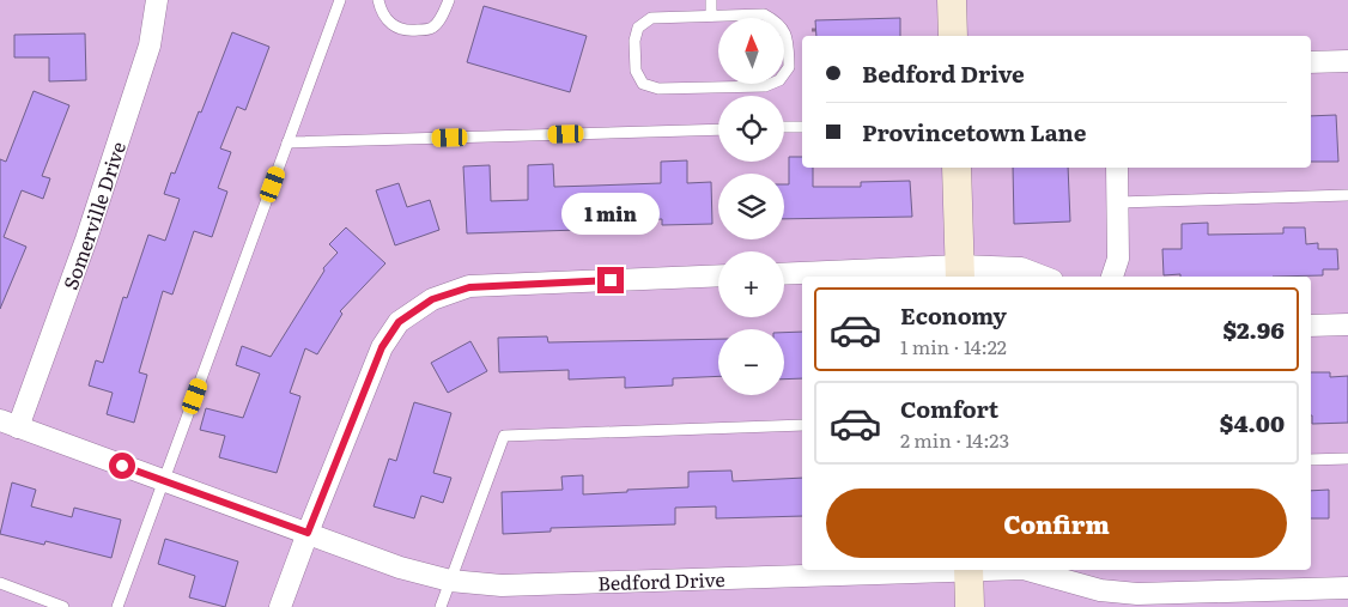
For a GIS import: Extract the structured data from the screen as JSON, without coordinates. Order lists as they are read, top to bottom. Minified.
{"streets":{"street":["Somerville Drive","Bedford Drive"]},"crossings":[["Somerville Drive","Bedford Drive"]],"north":"top","page":{"map_buttons":["+","−"],"banner":["Bedford Drive","Provincetown Lane"],"bubble":"1 min","list":[{"name":"Economy","note":"1 min · 14:22","value":"$2.96"},{"name":"Comfort","note":"2 min · 14:23","value":"$4.00"}],"buttons":"Confirm"}}
